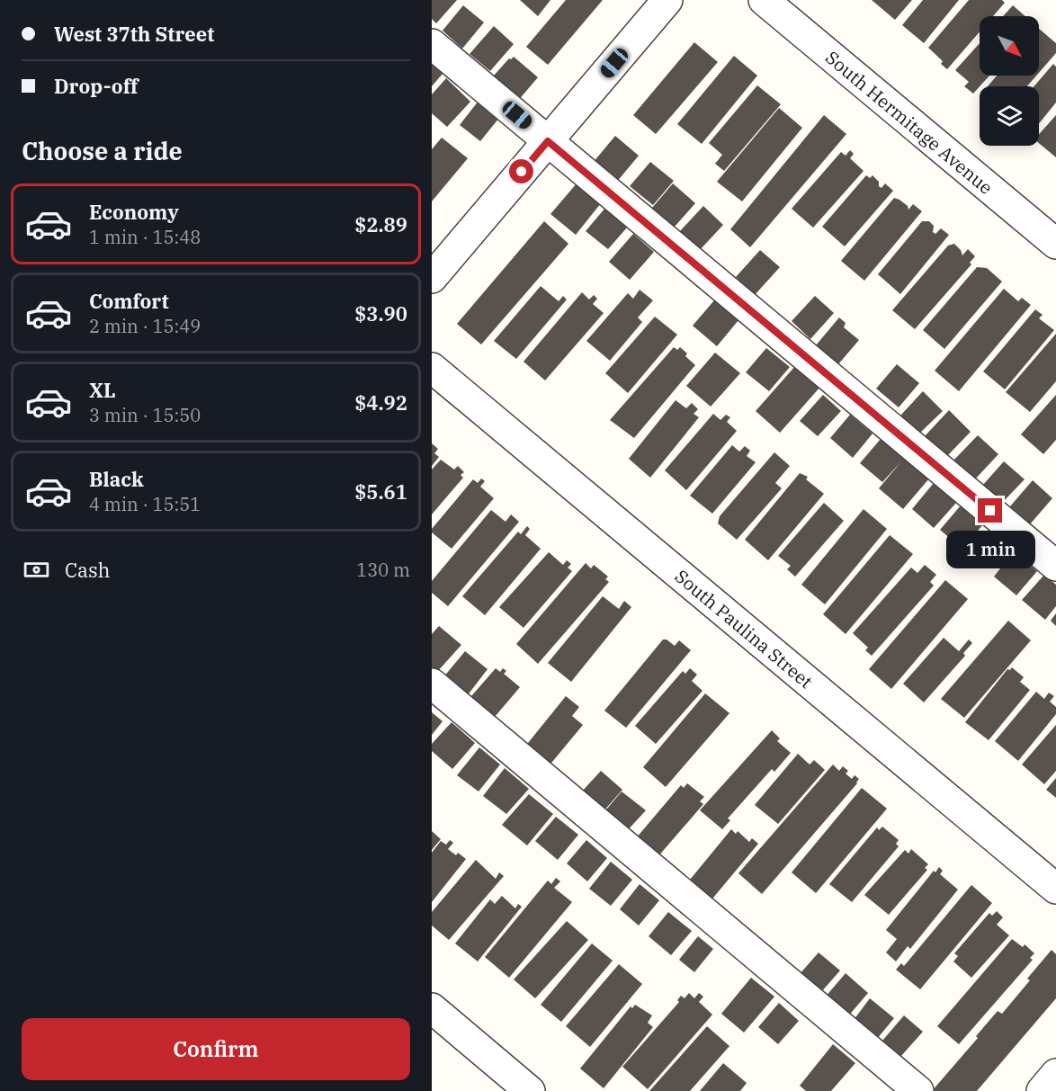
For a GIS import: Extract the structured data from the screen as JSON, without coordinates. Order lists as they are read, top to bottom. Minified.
{"streets":{"street":["South Hermitage Avenue","South Paulina Street"]},"north":"bottom right","page":{"banner":["West 37th Street","Drop-off"],"heading":"Choose a ride","list":[{"name":"Economy","note":"1 min · 15:48","value":"$2.89"},{"name":"Comfort","note":"2 min · 15:49","value":"$3.90"},{"name":"XL","note":"3 min · 15:50","value":"$4.92"},{"name":"Black","note":"4 min · 15:51","value":"$5.61"}],"bubble":"1 min","pay":["Cash","130 m"],"buttons":"Confirm"}}
